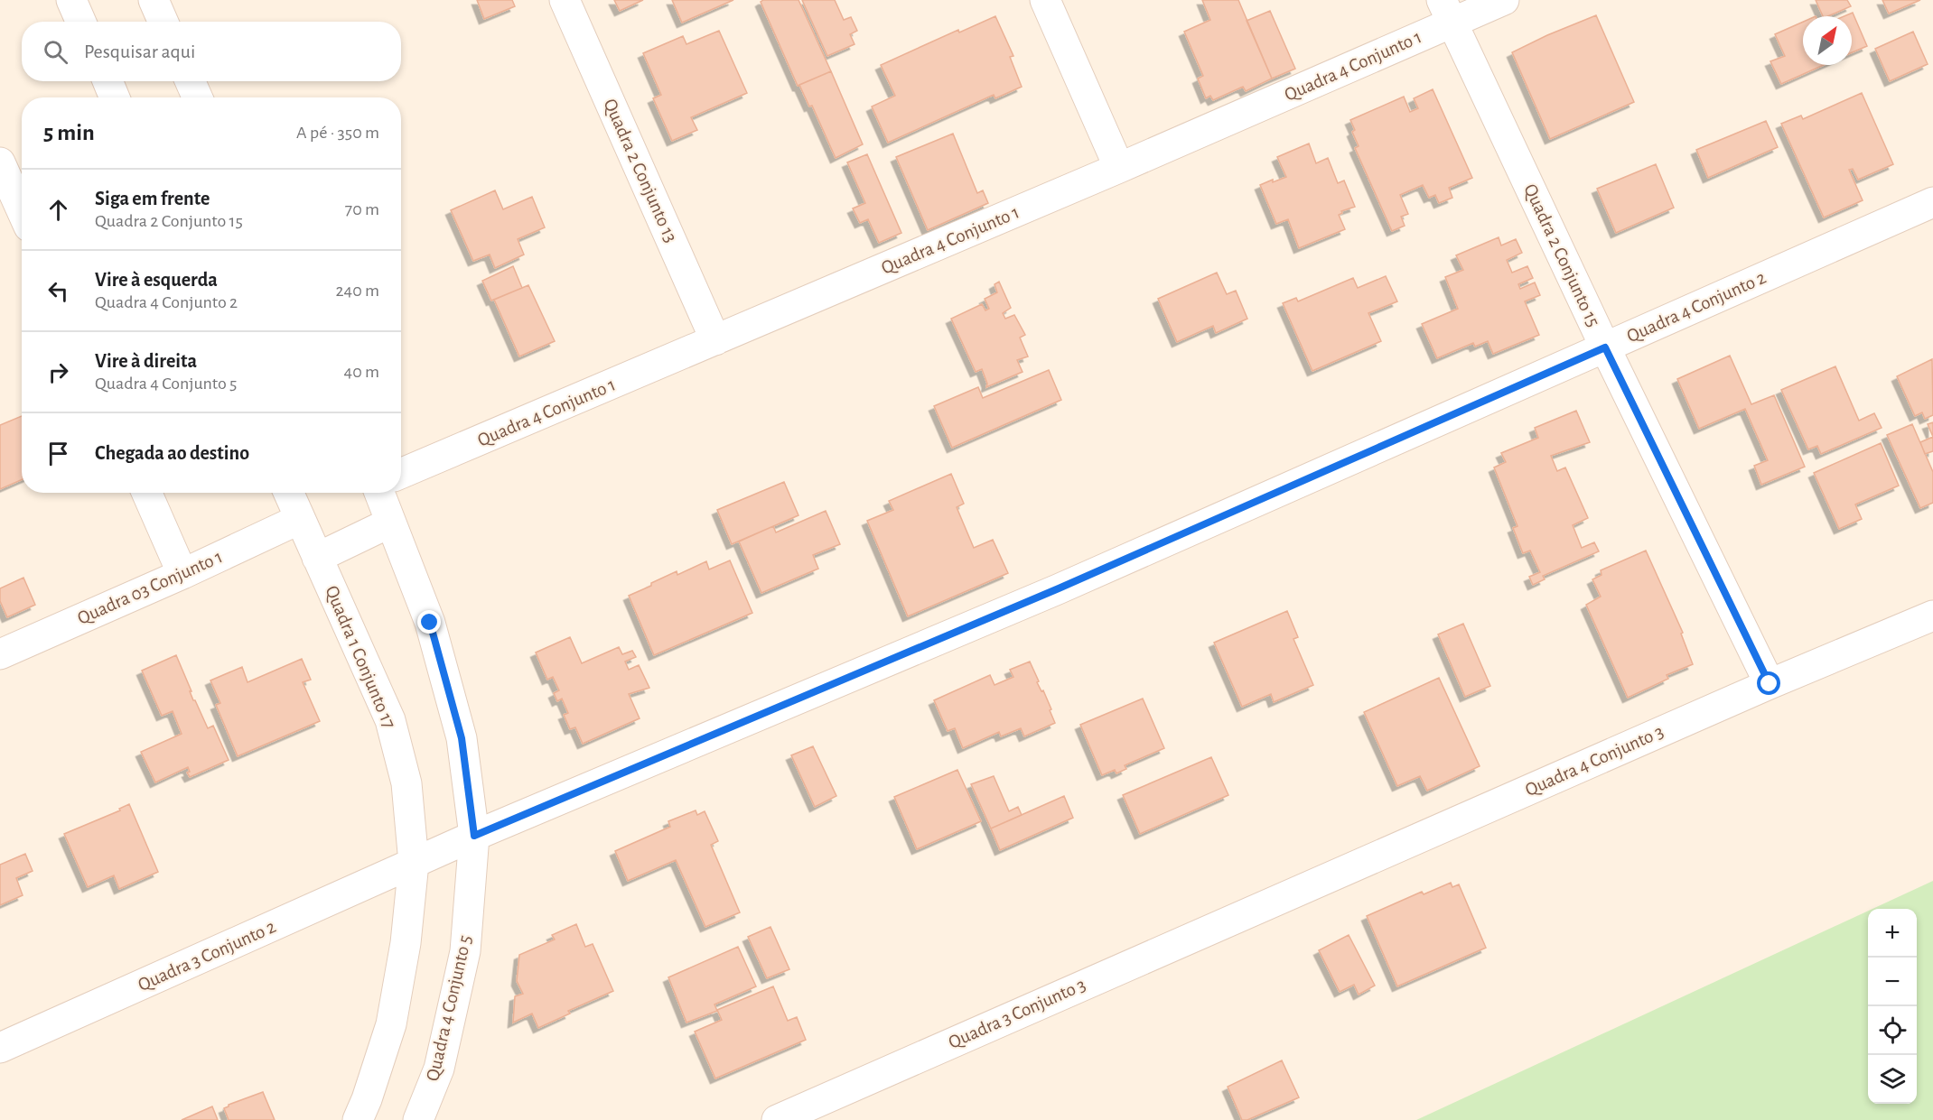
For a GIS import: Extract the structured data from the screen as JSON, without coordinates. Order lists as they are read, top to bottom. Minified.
{"streets":{"street":["Quadra 4 Conjunto 1","Quadra 2 Conjunto 13","Quadra 2 Conjunto 15","Quadra 4 Conjunto 2","Quadra 03 Conjunto 1","Quadra 1 Conjunto 17","Quadra 4 Conjunto 3","Quadra 3 Conjunto 2","Quadra 4 Conjunto 5","Quadra 3 Conjunto 3"]},"crossings":[["Quadra 4 Conjunto 1","Quadra 2 Conjunto 13"],["Quadra 4 Conjunto 1","Quadra 2 Conjunto 15"],["Quadra 2 Conjunto 15","Quadra 4 Conjunto 2"],["Quadra 2 Conjunto 15","Quadra 4 Conjunto 3"],["Quadra 4 Conjunto 2","Quadra 1 Conjunto 17"],["Quadra 4 Conjunto 2","Quadra 3 Conjunto 2"],["Quadra 4 Conjunto 2","Quadra 4 Conjunto 5"],["Quadra 03 Conjunto 1","Quadra 1 Conjunto 17"],["Quadra 1 Conjunto 17","Quadra 3 Conjunto 2"],["Quadra 4 Conjunto 3","Quadra 3 Conjunto 3"]],"north":"top right","page":{"search":"Pesquisar aqui","heading":["5 min","A pé · 350 m"],"list":[["Siga em frente","Quadra 2 Conjunto 15","70 m"],["Vire à esquerda","Quadra 4 Conjunto 2","240 m"],["Vire à direita","Quadra 4 Conjunto 5","40 m"],"Chegada ao destino"],"map_buttons":["+","−"]}}
